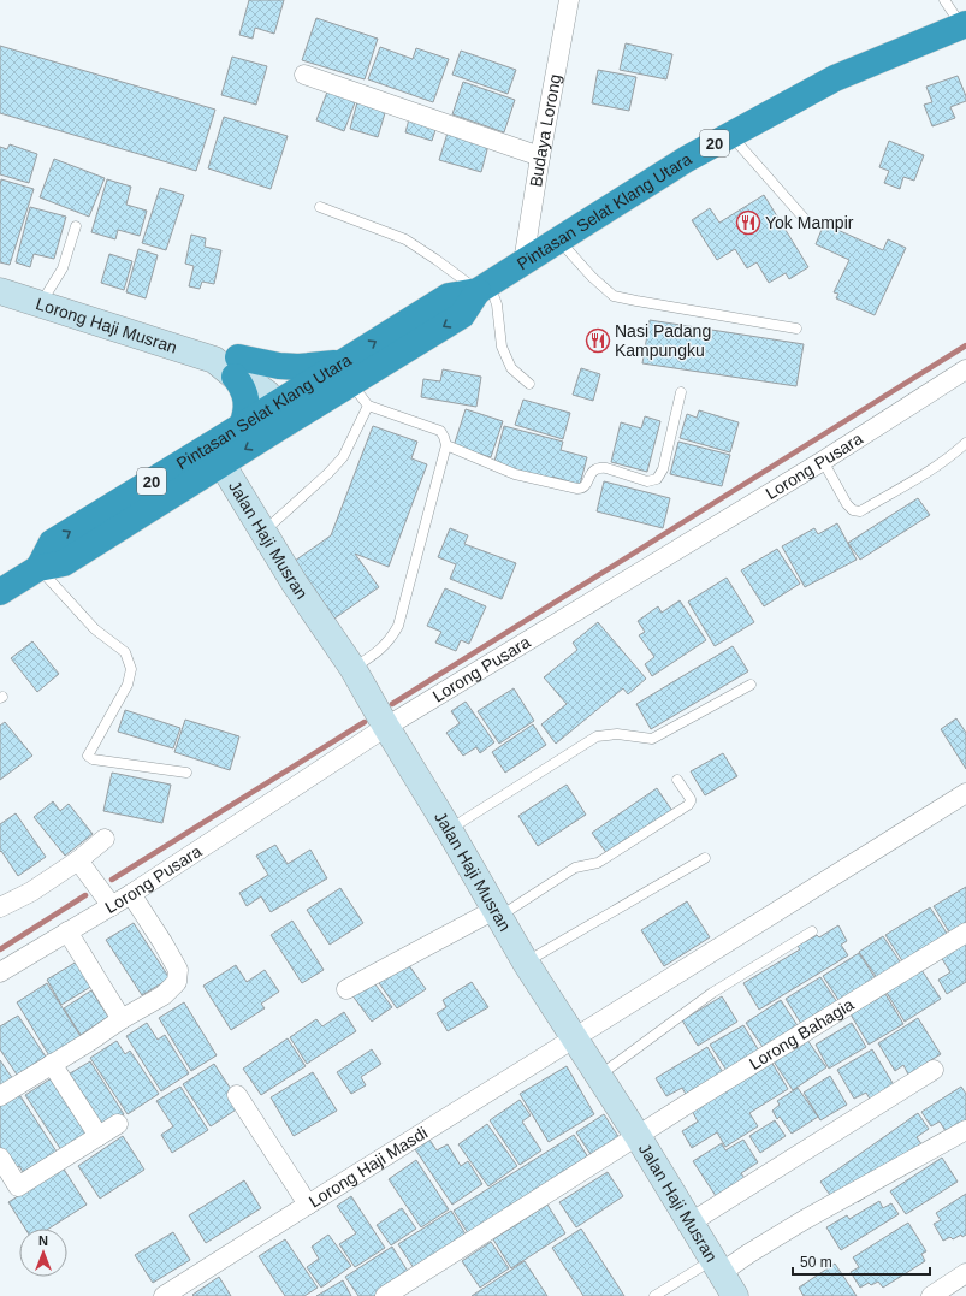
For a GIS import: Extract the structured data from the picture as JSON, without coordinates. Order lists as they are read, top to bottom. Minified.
{"streets":{"highway":["20","Pintasan Selat Klang Utara"],"street":["Budaya Lorong","Lorong Haji Musran","Lorong Pusara","Jalan Haji Musran","Lorong Bahagia","Lorong Haji Masdi"]},"crossings":[["Budaya Lorong","Pintasan Selat Klang Utara"],["Pintasan Selat Klang Utara","Lorong Haji Musran"],["Pintasan Selat Klang Utara","Jalan Haji Musran"],["Lorong Pusara","Jalan Haji Musran"],["Jalan Haji Musran","Lorong Bahagia"],["Jalan Haji Musran","Lorong Haji Masdi"]],"places":{"restaurant":["Yok Mampir","Nasi Padang Kampungku"]},"scale_bar":"50 m","north":"top"}
